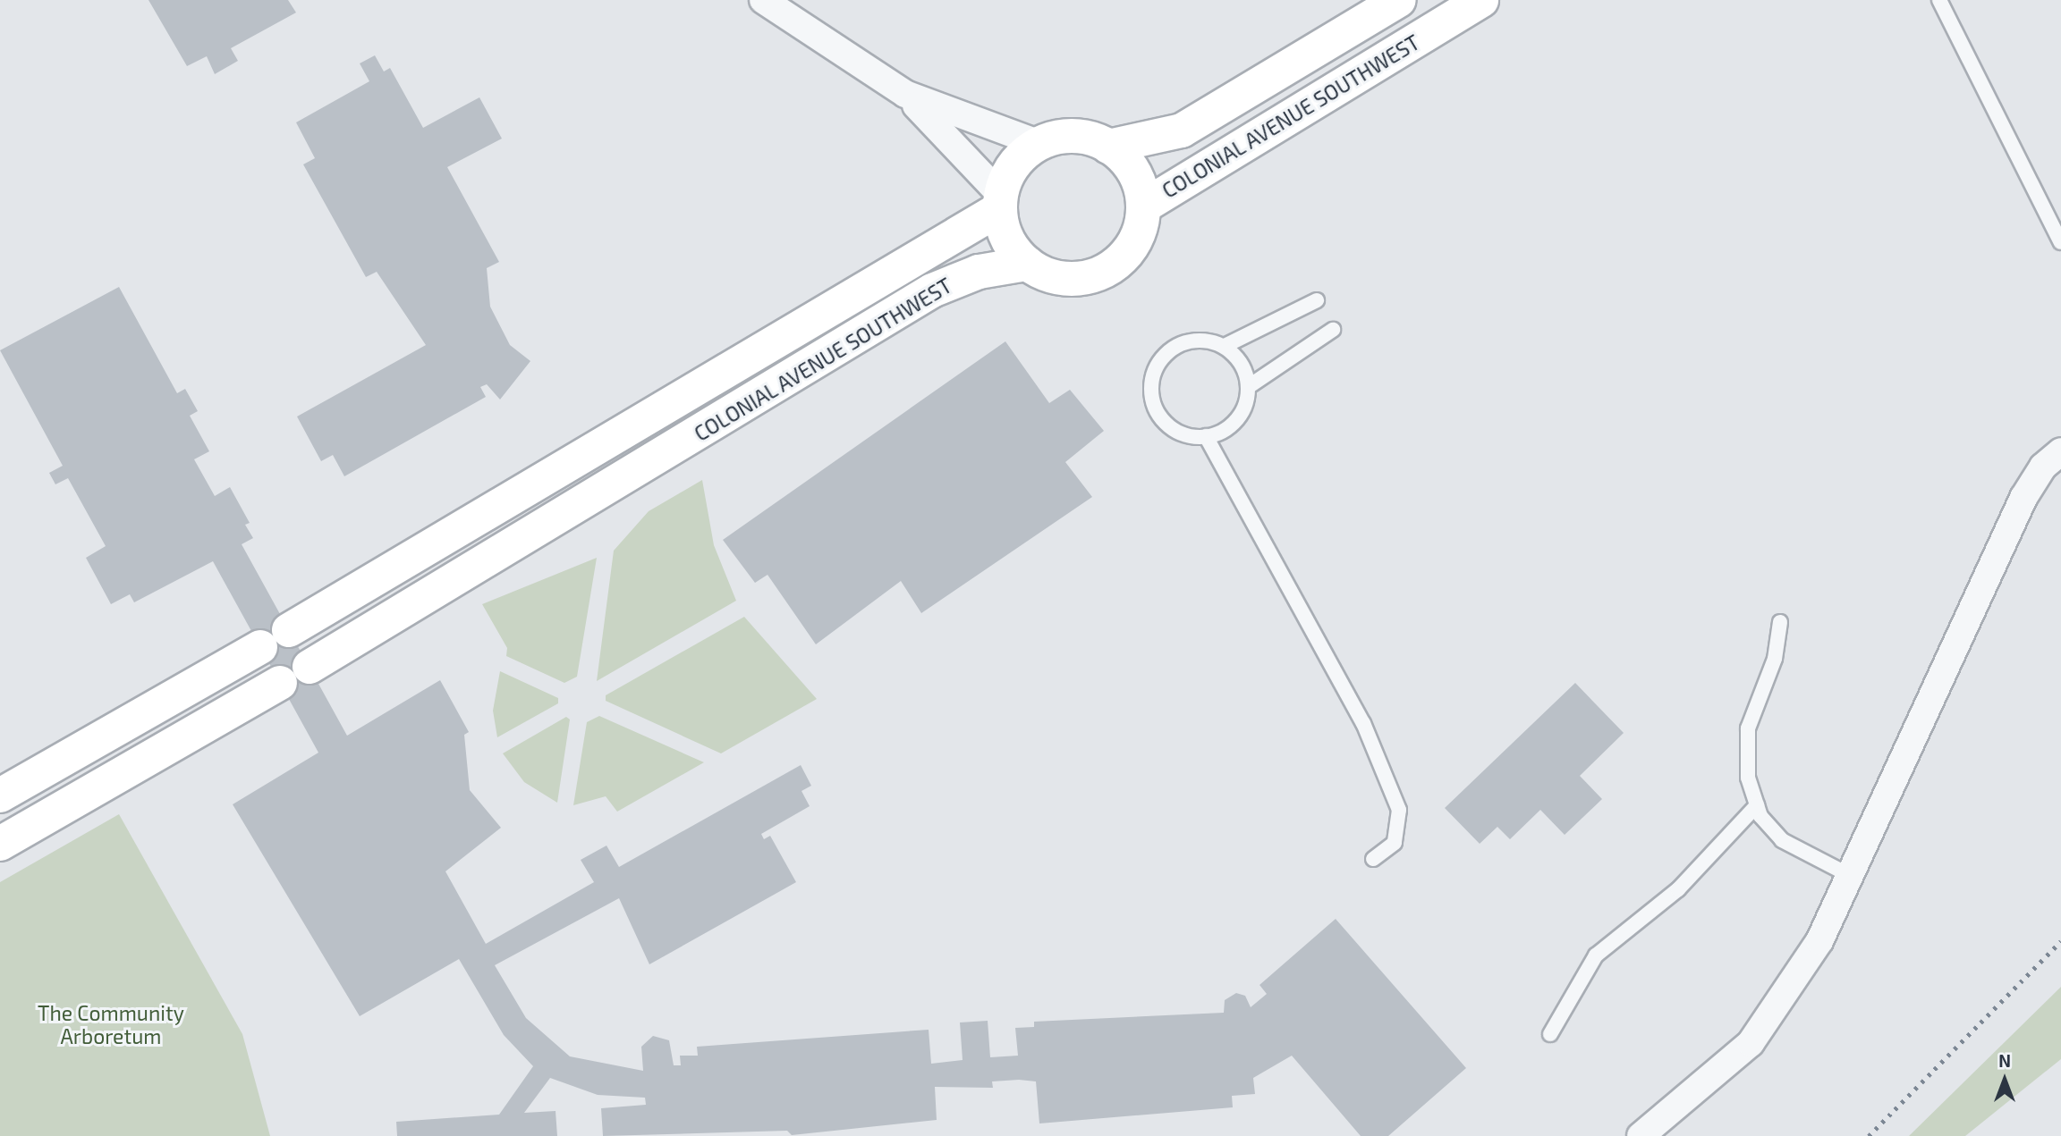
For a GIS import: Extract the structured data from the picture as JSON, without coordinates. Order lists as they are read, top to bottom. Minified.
{"streets":{"main road":["COLONIAL AVENUE SOUTHWEST"]},"parks":["The Community Arboretum"],"north":"top"}
